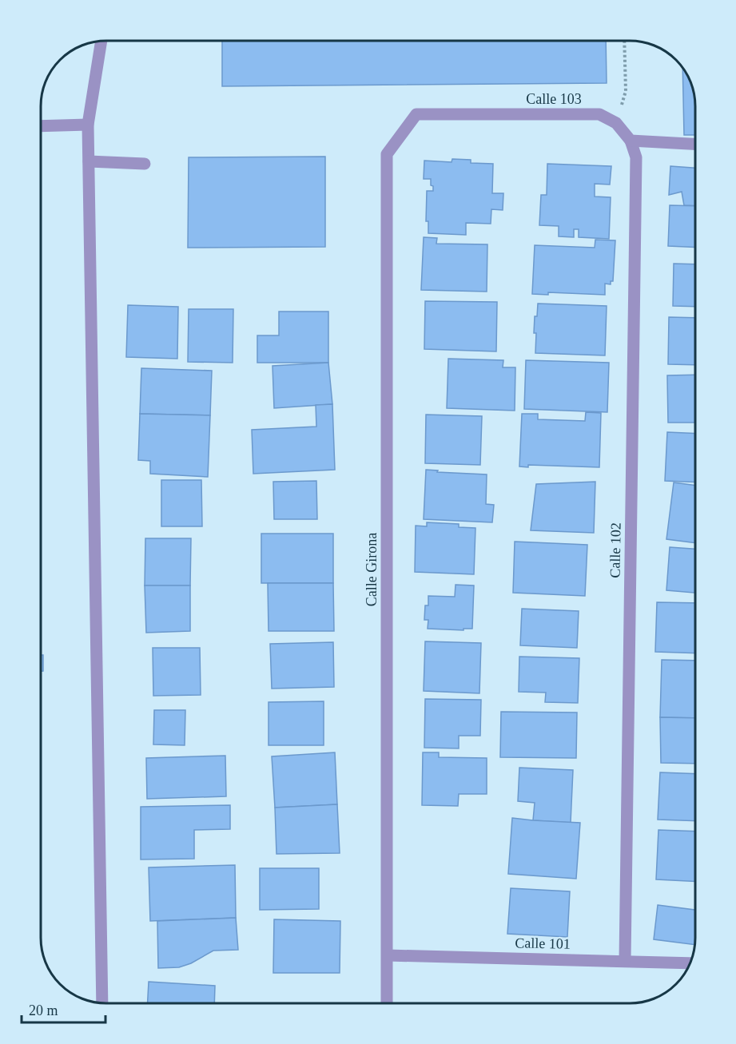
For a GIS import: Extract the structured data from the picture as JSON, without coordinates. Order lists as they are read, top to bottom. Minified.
{"streets":{"street":["Calle 103","Calle 102","Calle Girona","Calle 101"]},"crossings":[["Calle 103","Calle 102"],["Calle 103","Calle Girona"],["Calle 102","Calle 101"],["Calle Girona","Calle 101"]],"scale_bar":"20 m"}
